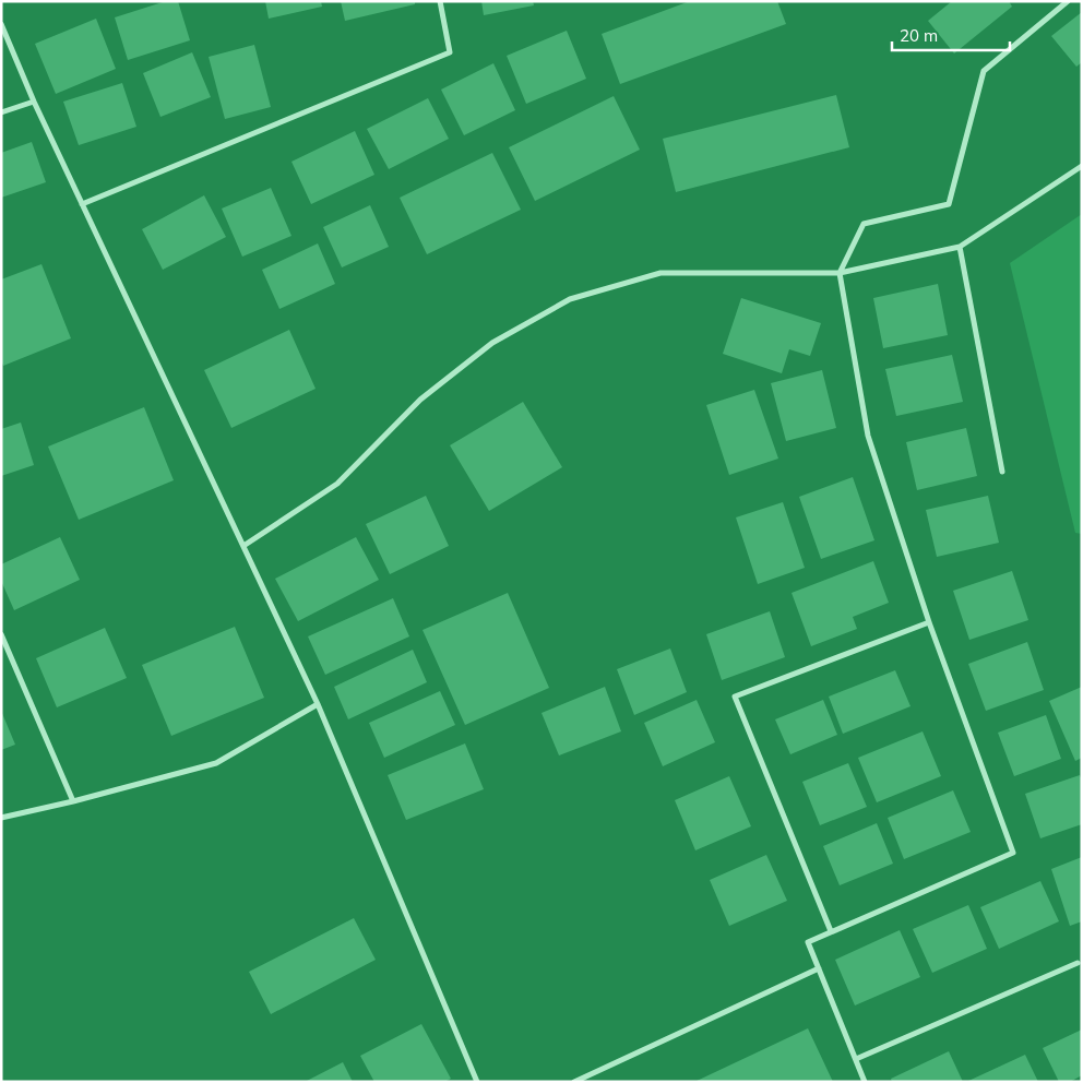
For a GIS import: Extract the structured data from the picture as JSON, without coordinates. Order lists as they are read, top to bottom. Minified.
{"scale_bar":"20 m"}
